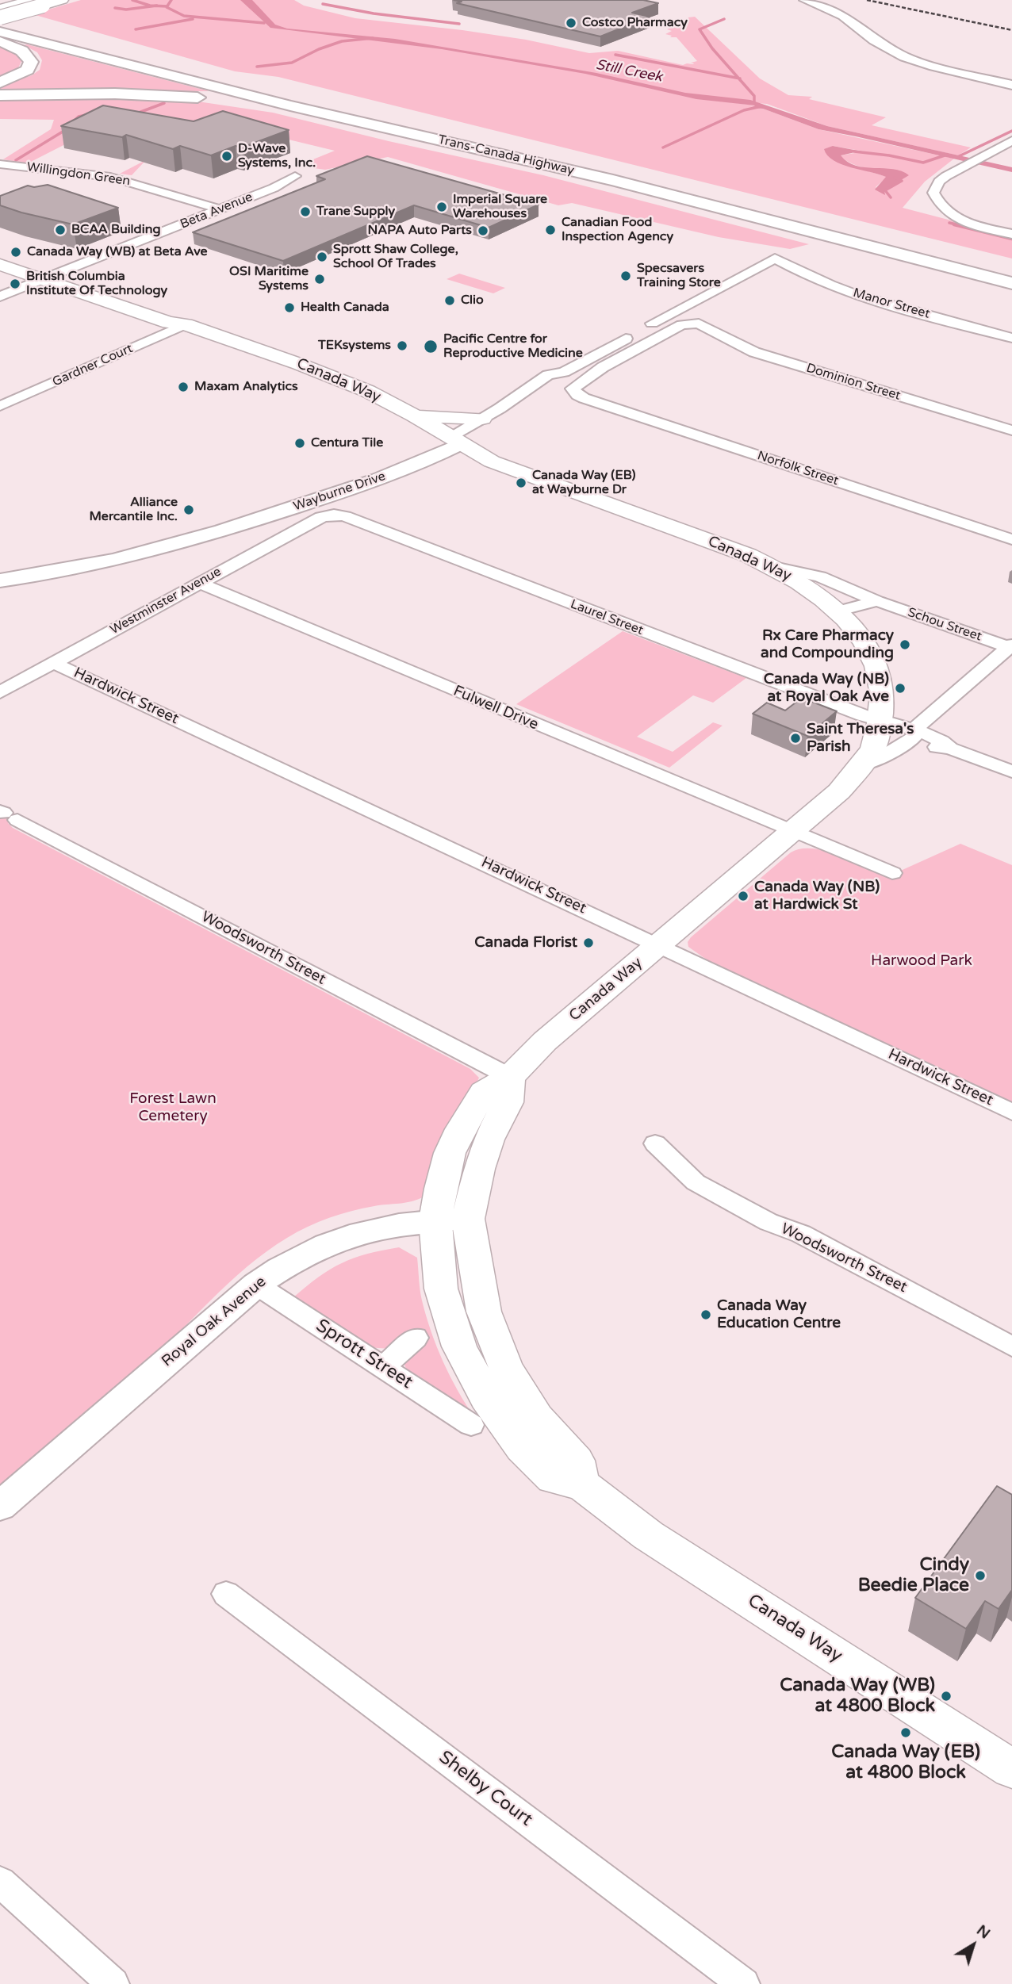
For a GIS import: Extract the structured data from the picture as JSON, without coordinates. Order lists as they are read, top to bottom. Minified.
{"streets":{"highway":["Trans-Canada Highway"],"main road":["Canada Way"],"street":["Willingdon Green","Beta Avenue","Manor Street","Gardner Court","Dominion Street","Norfolk Street","Wayburne Drive","Westminster Avenue","Laurel Street","Schou Street","Hardwick Street","Fulwell Drive","Woodsworth Street","Royal Oak Avenue","Sprott Street","Shelby Court"]},"crossings":[["Willingdon Green","Beta Avenue"],["Beta Avenue","Canada Way"],["Manor Street","Wayburne Drive"],["Gardner Court","Canada Way"],["Canada Way","Wayburne Drive"],["Canada Way","Laurel Street"],["Canada Way","Schou Street"],["Canada Way","Hardwick Street"],["Canada Way","Fulwell Drive"],["Canada Way","Woodsworth Street"],["Canada Way","Royal Oak Avenue"],["Westminster Avenue","Laurel Street"],["Westminster Avenue","Hardwick Street"],["Westminster Avenue","Fulwell Drive"],["Royal Oak Avenue","Sprott Street"]],"water":["Still Creek"],"parks":["Harwood Park","Forest Lawn Cemetery"],"places":["Costco Pharmacy","D-Wave Systems, Inc.","Imperial Square Warehouses","Trane Supply","BCAA Building","Canadian Food Inspection Agency","NAPA Auto Parts","Canada Way (WB) at Beta Ave","Sprott Shaw College, School Of Trades","Specsavers Training Store","OSI Maritime Systems","British Columbia Institute Of Technology","Clio","Health Canada","TEKsystems","Pacific Centre for Reproductive Medicine","Maxam Analytics","Centura Tile","Canada Way (EB) at Wayburne Dr","Alliance Mercantile Inc.","Rx Care Pharmacy and Compounding","Canada Way (NB) at Royal Oak Ave","Saint Theresa's Parish","Canada Way (NB) at Hardwick St","Canada Florist","Canada Way Education Centre","Cindy Beedie Place","Canada Way (WB) at 4800 Block","Canada Way (EB) at 4800 Block"],"north":"top right"}
